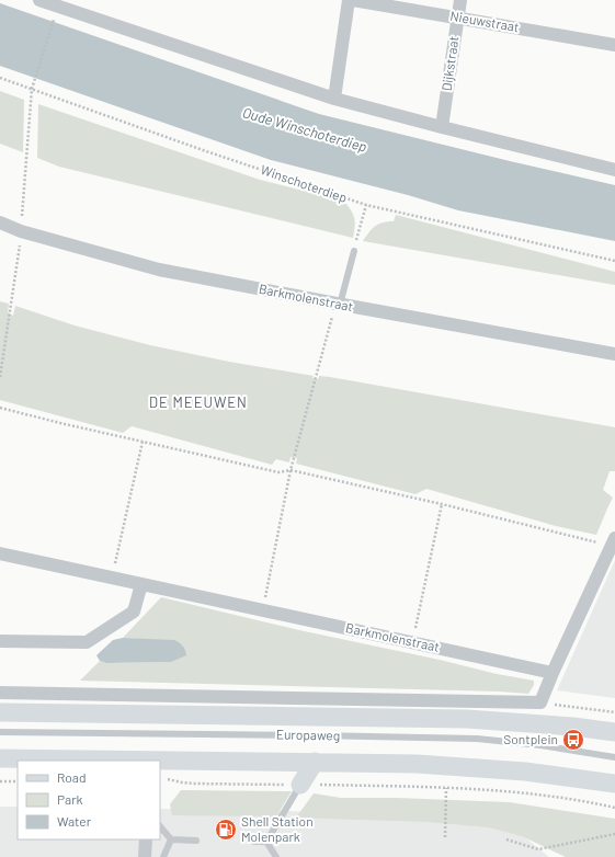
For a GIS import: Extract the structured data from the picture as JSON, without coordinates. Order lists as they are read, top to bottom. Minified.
{"streets":{"main road":["Europaweg"],"street":["Nieuwstraat","Dijkstraat","Barkmolenstraat"],"path":["Winschoterdiep"]},"crossings":[["Nieuwstraat","Dijkstraat"]],"districts":["DE MEEUWEN"],"water":["Oude Winschoterdiep"],"places":{"bus stop":["Sontplein"],"fuel station":["Shell Station Molenpark"]},"legend":["Road","Park","Water"]}
